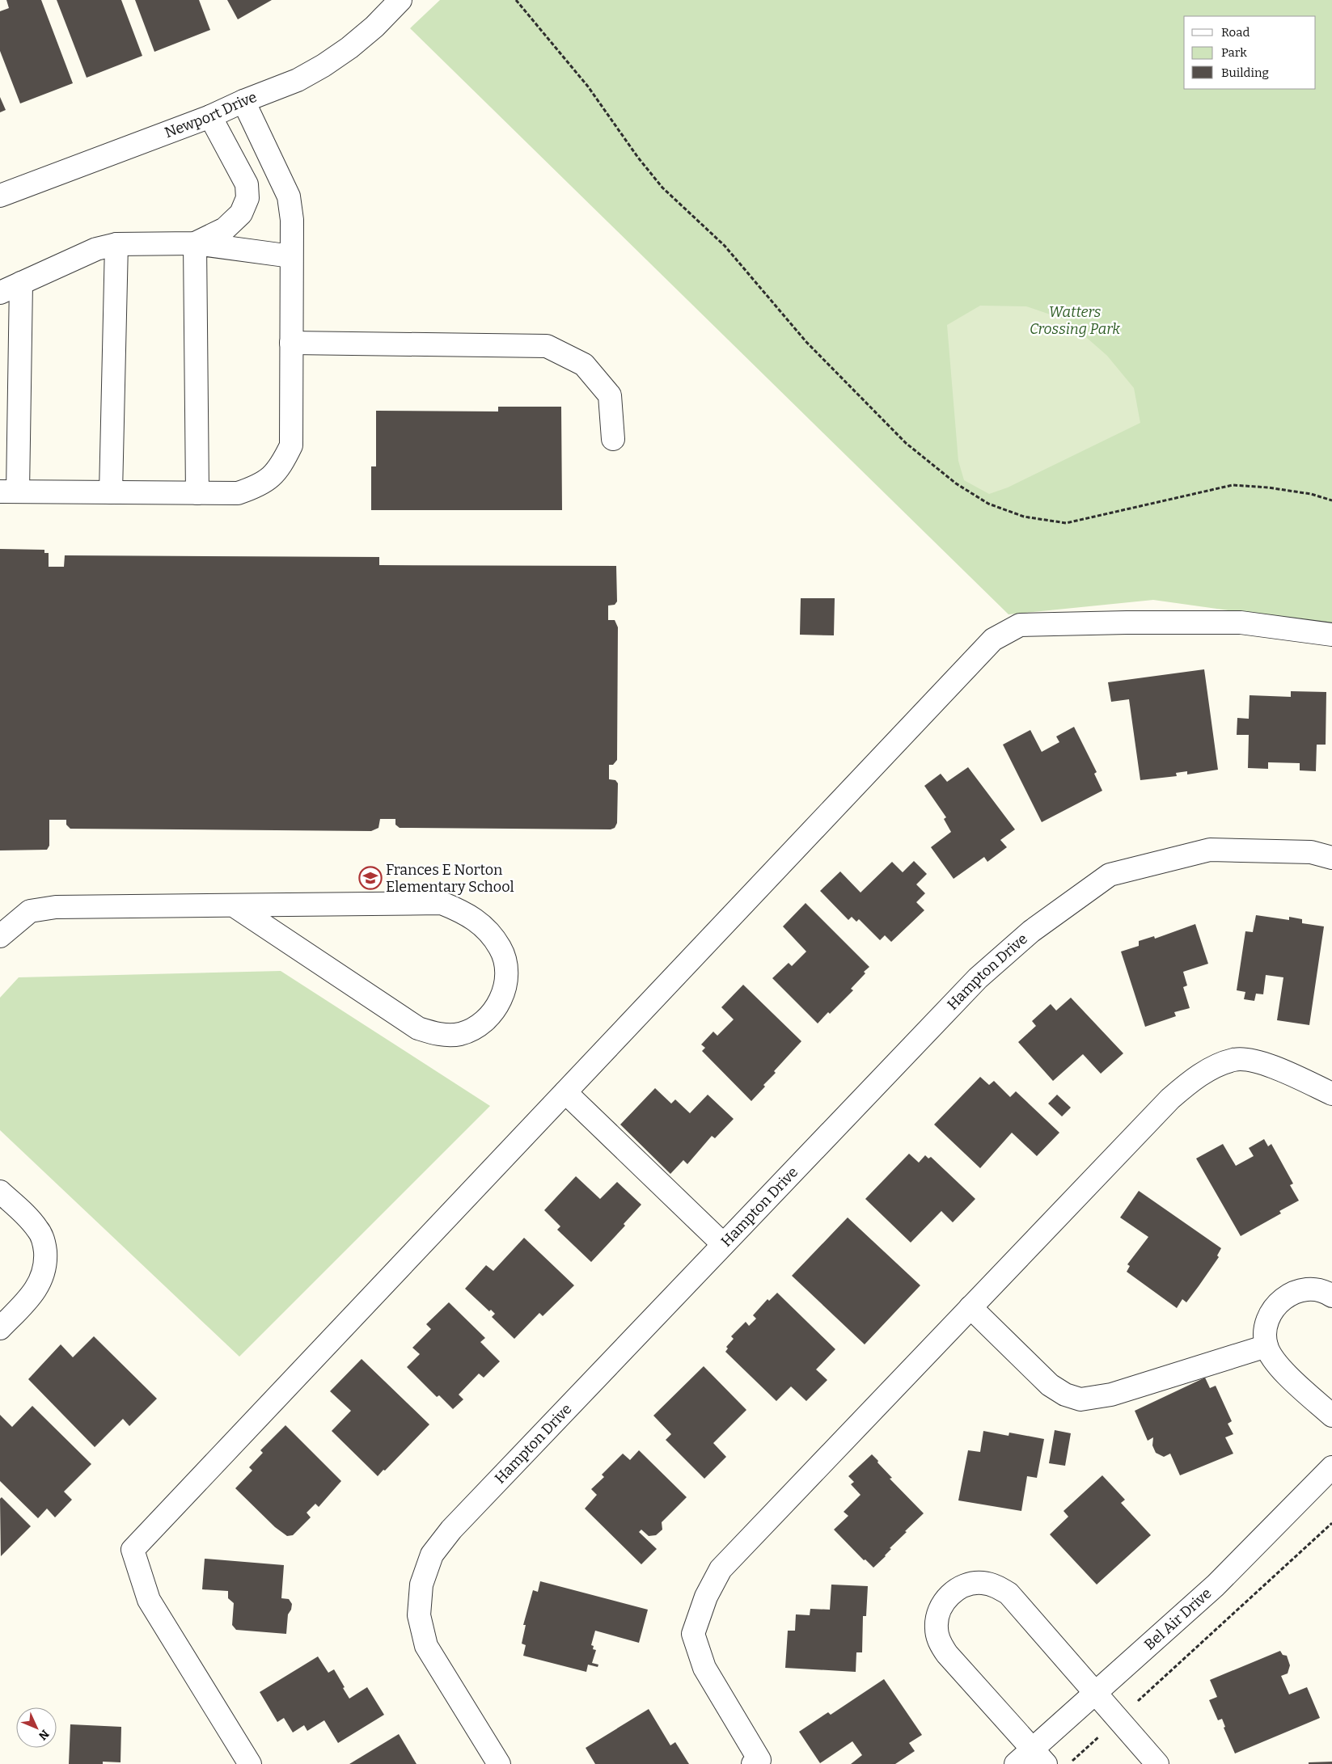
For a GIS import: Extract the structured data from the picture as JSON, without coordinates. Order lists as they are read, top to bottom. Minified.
{"streets":{"street":["Newport Drive","Hampton Drive","Bel Air Drive"]},"parks":["Watters Crossing Park"],"places":{"school or university":["Frances E Norton Elementary School"]},"legend":["Road","Park","Building"],"north":"bottom right"}
